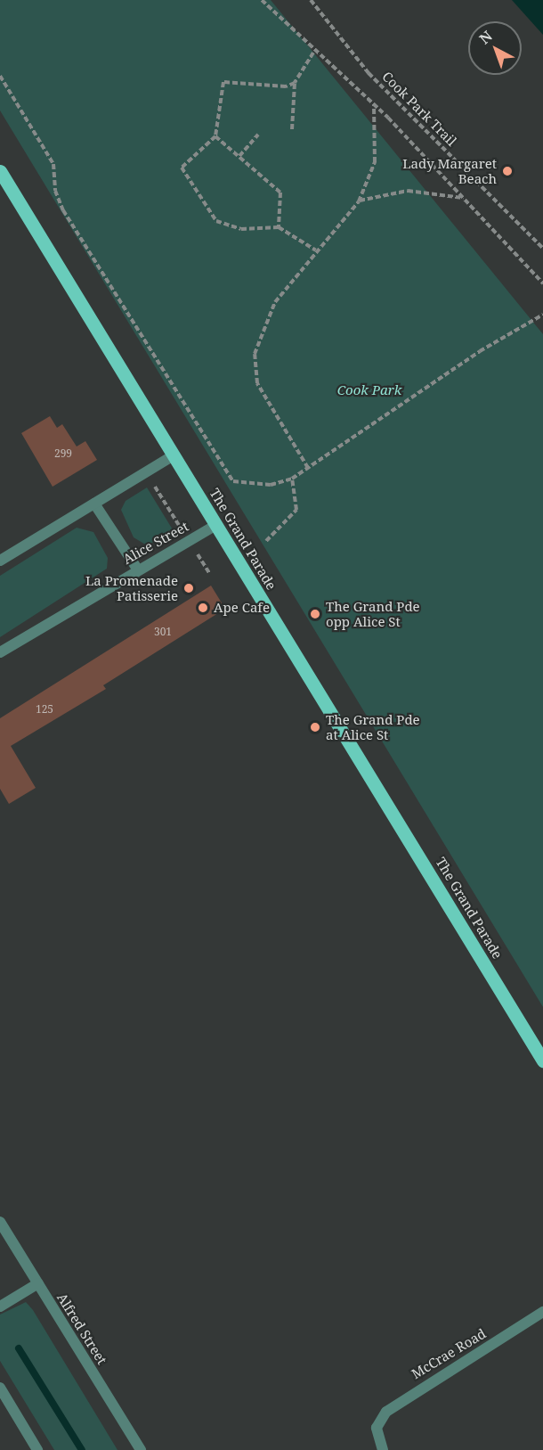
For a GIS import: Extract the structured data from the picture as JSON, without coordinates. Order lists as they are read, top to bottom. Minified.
{"streets":{"main road":["The Grand Parade"],"street":["Alice Street","Alfred Street","McCrae Road"],"path":["Cook Park Trail"]},"crossings":[["The Grand Parade","Alice Street"]],"parks":["Cook Park"],"places":["Lady Margaret Beach","La Promenade Patisserie","Ape Cafe","The Grand Pde opp Alice St","The Grand Pde at Alice St"],"house_numbers":["299","301","125"],"north":"top left"}
